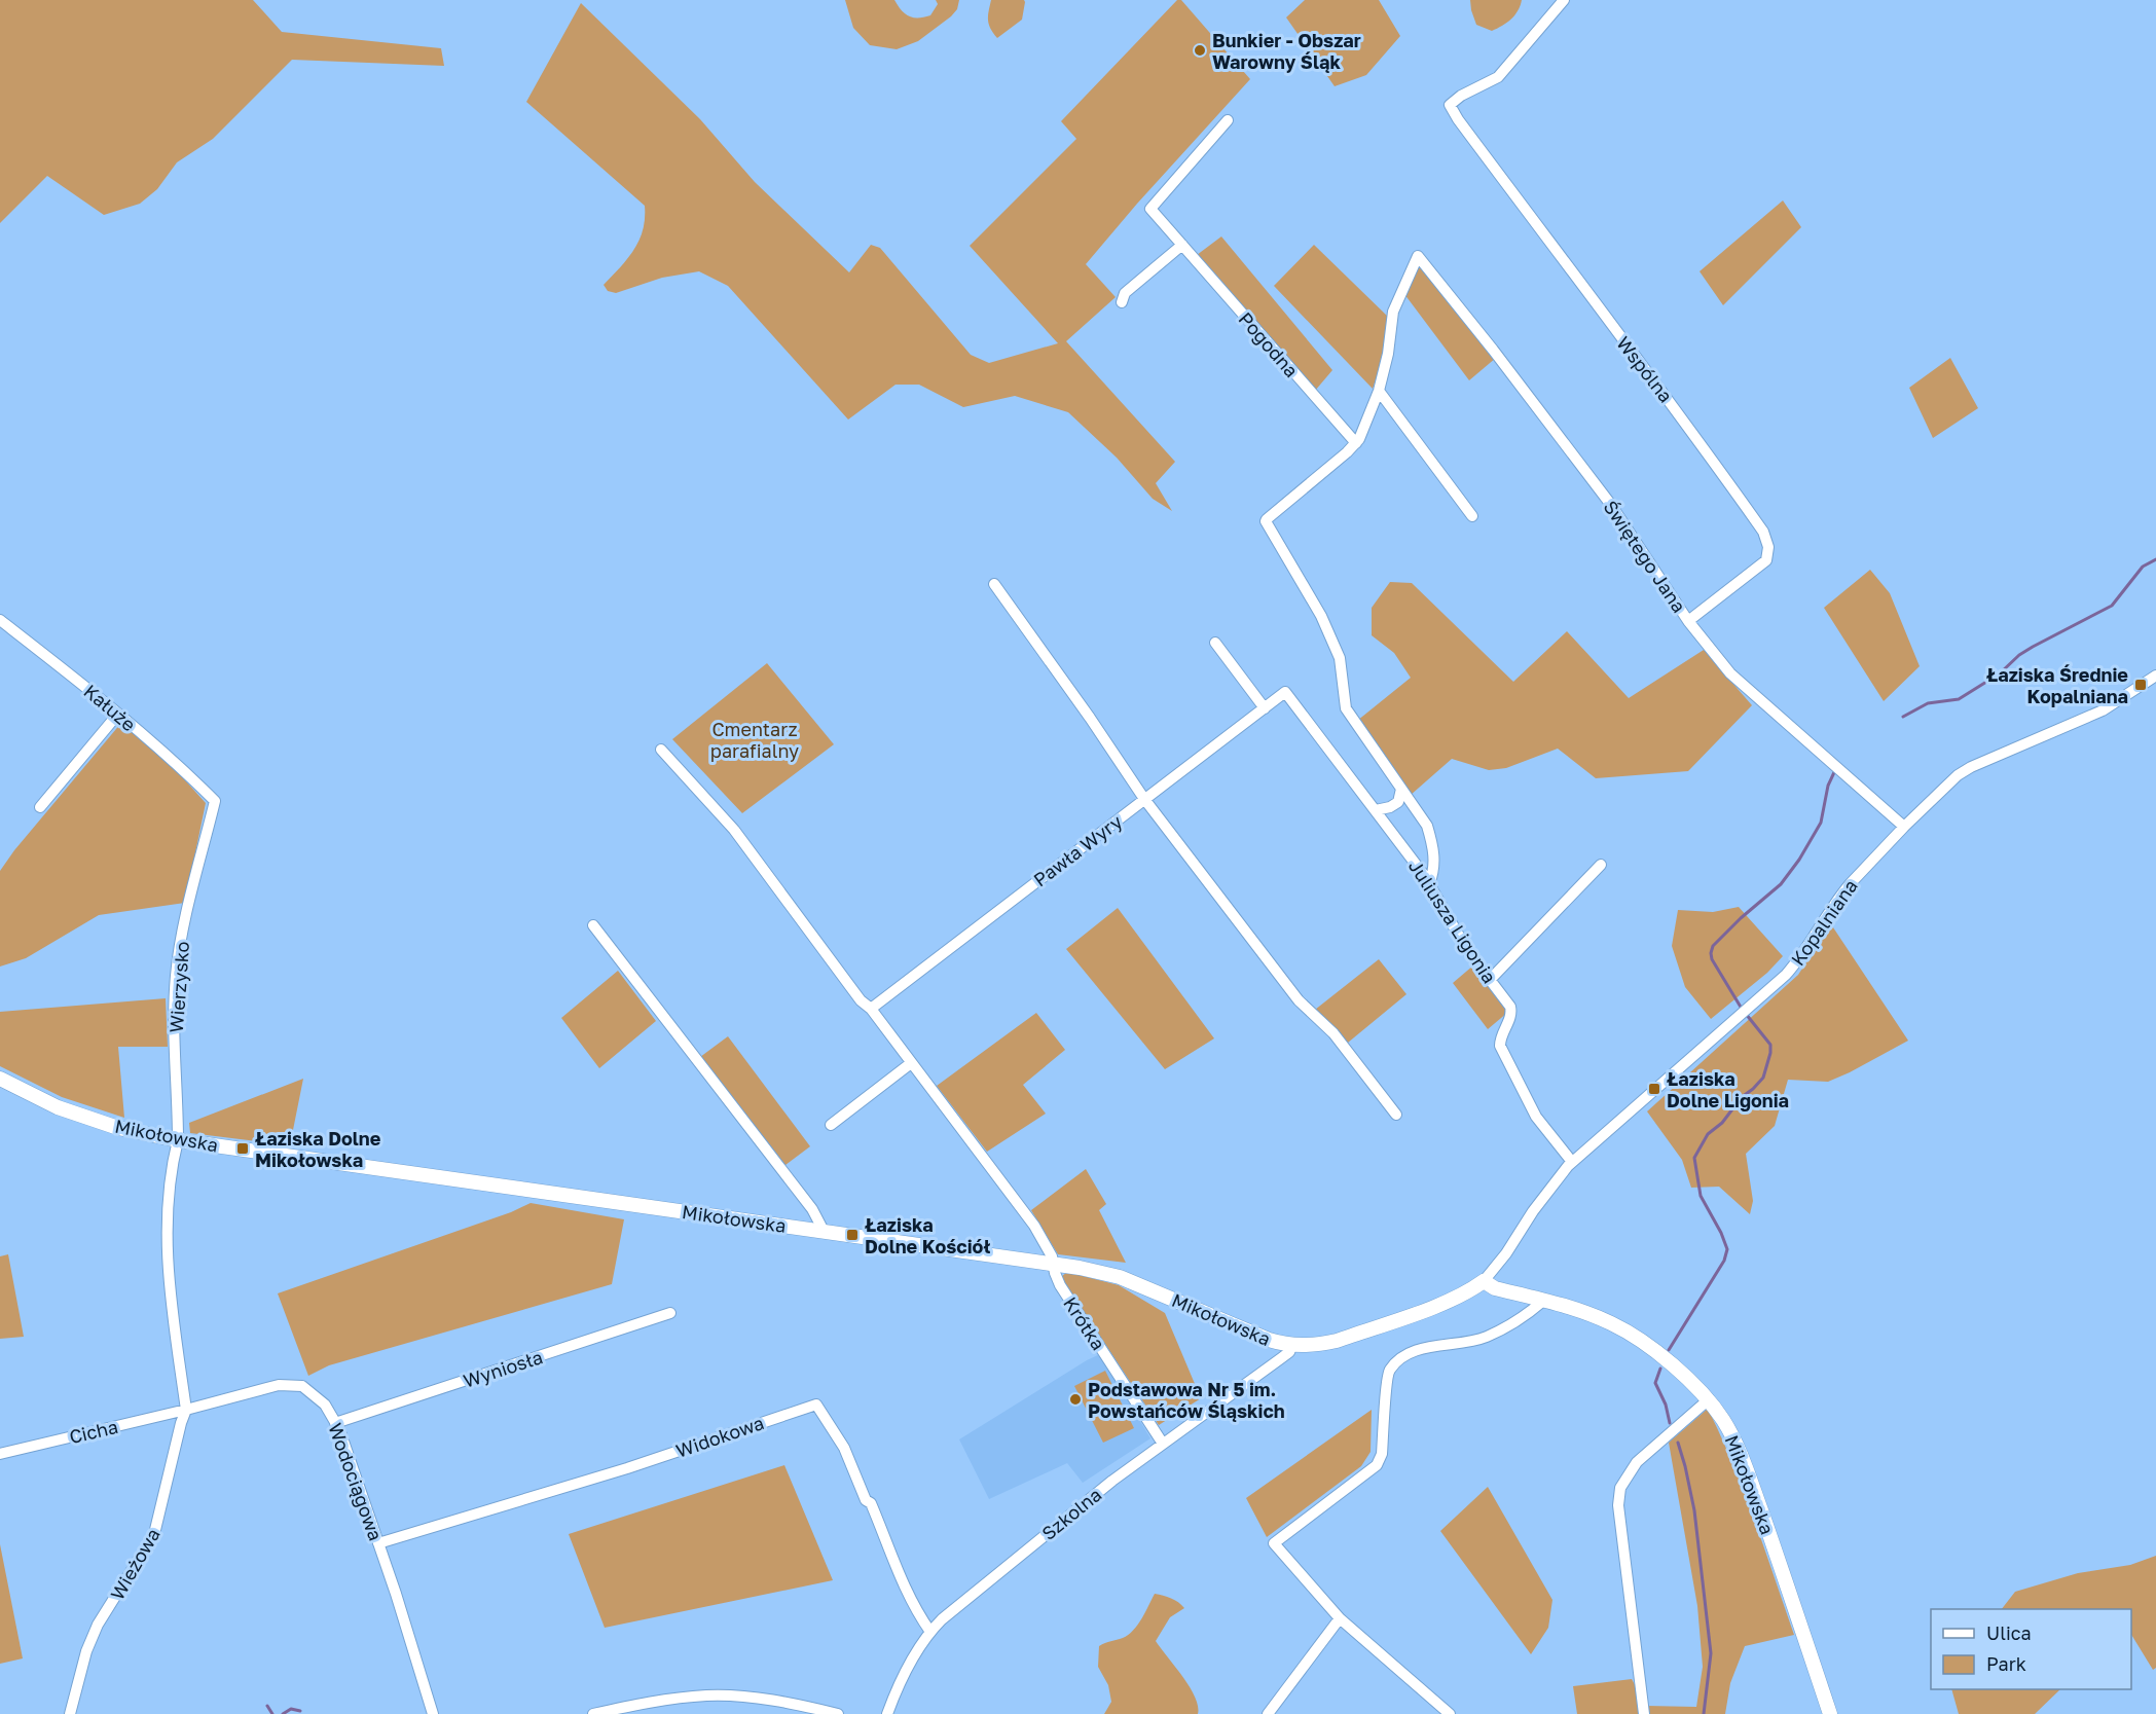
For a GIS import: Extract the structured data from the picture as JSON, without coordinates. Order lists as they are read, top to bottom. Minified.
{"streets":{"street":["Pogodna","Wspólna","Świętego Jana","Kałuże","Pawła Wyry","Juliusza Ligonia","Kopalniana","Wierzysko","Mikołowska","Krótka","Wyniosła","Cicha","Widokowa","Wodociągowa","Szkolna","Wieżowa"]},"crossings":[["Wspólna","Świętego Jana"],["Świętego Jana","Kopalniana"],["Kałuże","Wierzysko"],["Pawła Wyry","Juliusza Ligonia"],["Pawła Wyry","Krótka"],["Juliusza Ligonia","Kopalniana"],["Kopalniana","Mikołowska"],["Wierzysko","Mikołowska"],["Mikołowska","Krótka"],["Mikołowska","Szkolna"],["Krótka","Szkolna"],["Wyniosła","Wodociągowa"],["Cicha","Wodociągowa"],["Cicha","Wieżowa"],["Widokowa","Wodociągowa"],["Widokowa","Szkolna"],["Wodociągowa","Wieżowa"]],"parks":["Cmentarz parafialny"],"places":{"other":["Bunkier - Obszar Warowny Śląk","Podstawowa Nr 5 im. Powstańców Śląskich"],"transit":["Łaziska Średnie Kopalniana","Łaziska Dolne Ligonia","Łaziska Dolne Mikołowska","Łaziska Dolne Kościół"]},"legend":["Ulica","Park"]}
